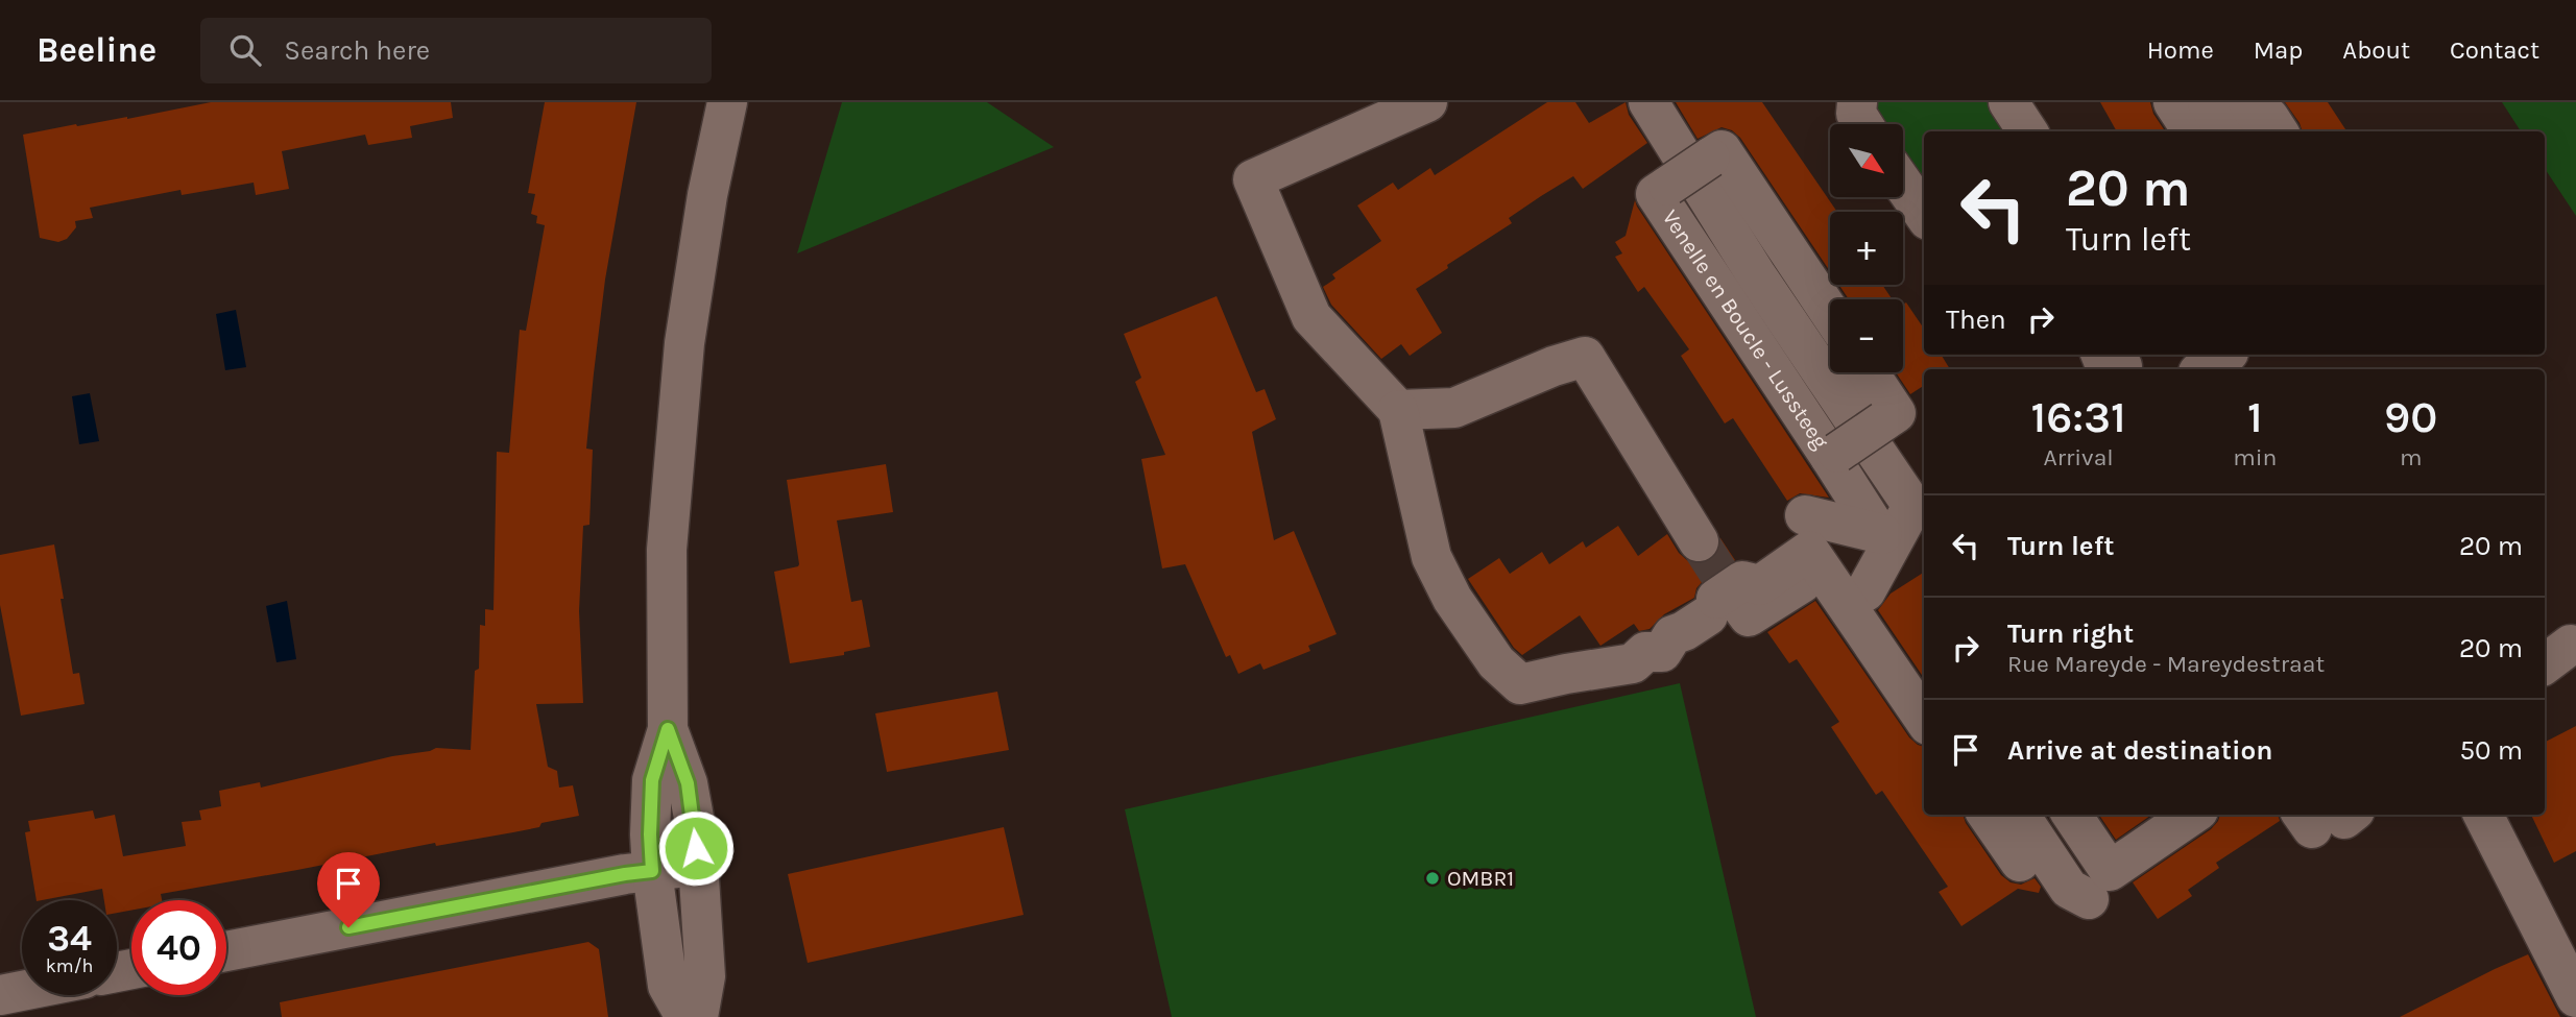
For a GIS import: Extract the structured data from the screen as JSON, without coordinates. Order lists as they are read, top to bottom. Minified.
{"streets":{"street":["Venelle en Boucle - Lussteeg"]},"places":["OMBR1"],"north":"bottom right","page":{"header":"Beeline","search":"Search here","nav":["Home","Map","About","Contact"],"map_buttons":["+","−"],"turn":["20 m","Turn left"],"then":"Then","eta":["16:31","Arrival","1","min","90","m"],"list":[{"name":"Turn left","value":"20 m"},{"name":"Turn right","note":"Rue Mareyde - Mareydestraat","value":"20 m"},{"name":"Arrive at destination","value":"50 m"}],"speed":"34 km/h","limit":"40"}}
